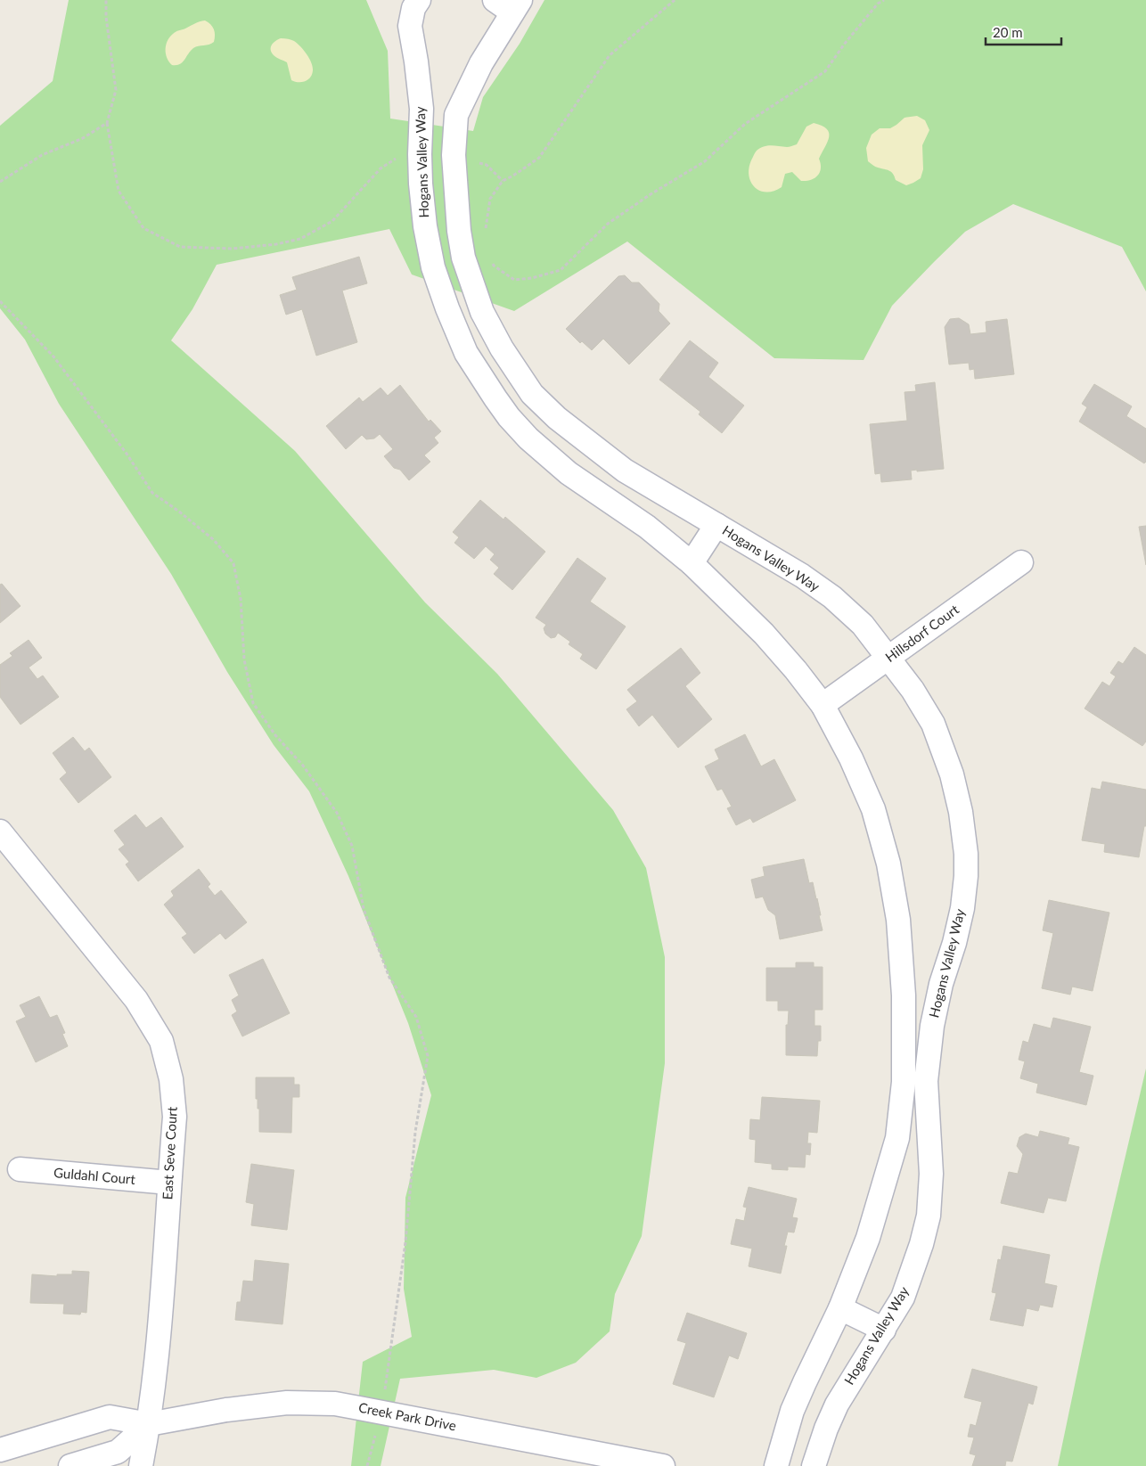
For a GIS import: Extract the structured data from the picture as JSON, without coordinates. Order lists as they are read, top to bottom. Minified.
{"streets":{"street":["Hogans Valley Way","Hillsdorf Court","East Seve Court","Guldahl Court","Creek Park Drive"]},"crossings":[["Hogans Valley Way","Hillsdorf Court"],["East Seve Court","Guldahl Court"],["East Seve Court","Creek Park Drive"]],"scale_bar":"20 m"}
